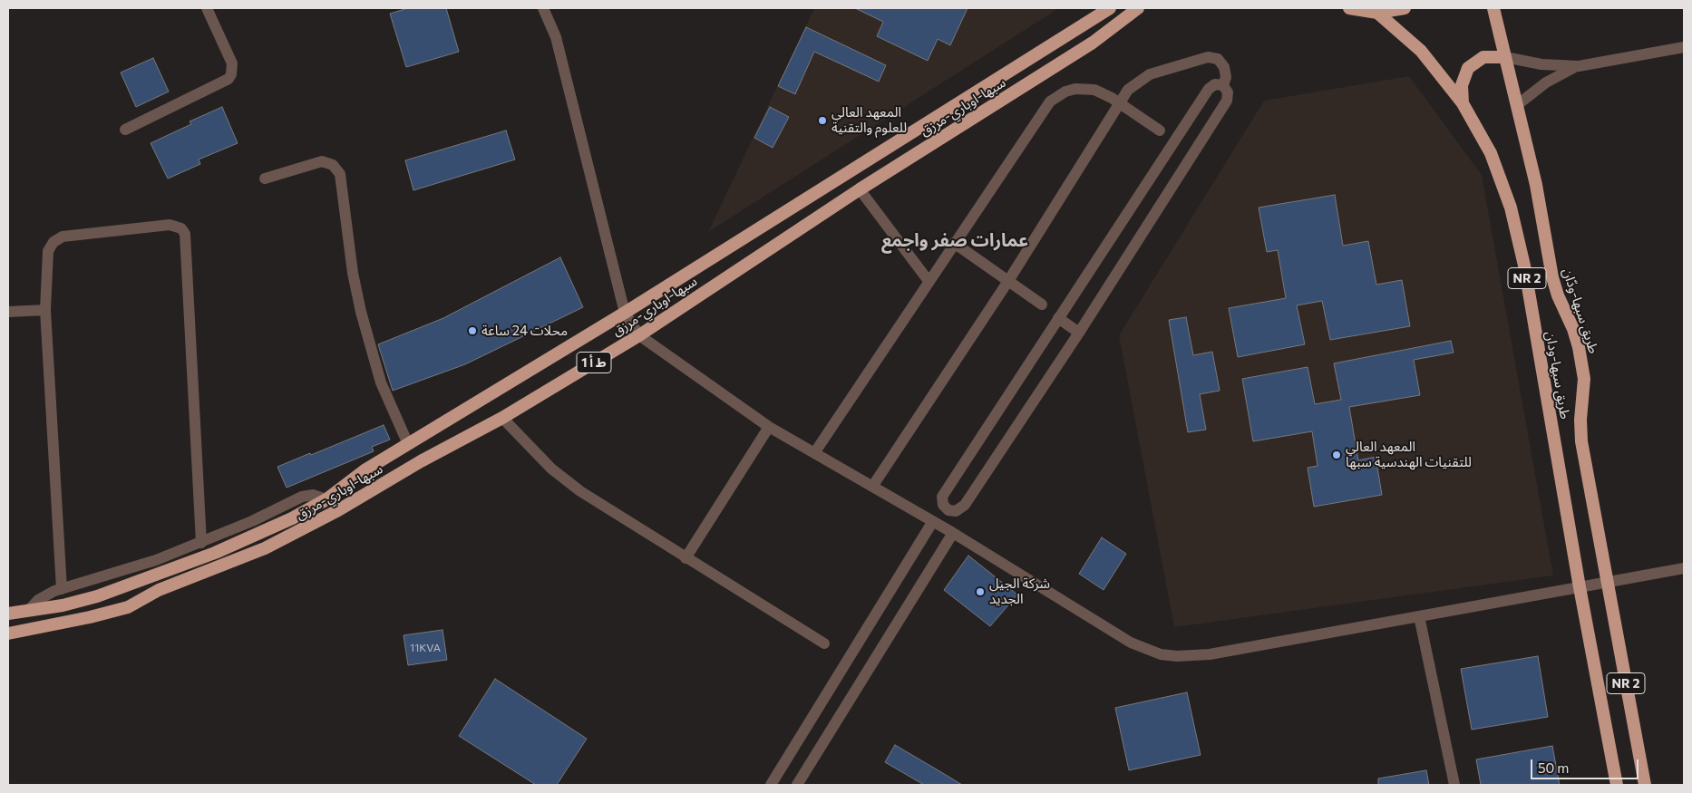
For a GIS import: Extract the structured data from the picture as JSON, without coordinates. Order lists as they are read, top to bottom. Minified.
{"streets":{"highway":["سبها-اوباري-مرزق","NR 2","طريق سبها-ودّان","ط أ 1","طريق سبها-ودان"]},"districts":["عمارات صفر واجمع"],"places":["المعهد العالي للعلوم والتقنية","محلات 24 ساعة","المعهد العالي للتقنيات الهندسية سبها","شركة الجيل الجديد"],"house_numbers":["11KVA"],"scale_bar":"50 m"}
